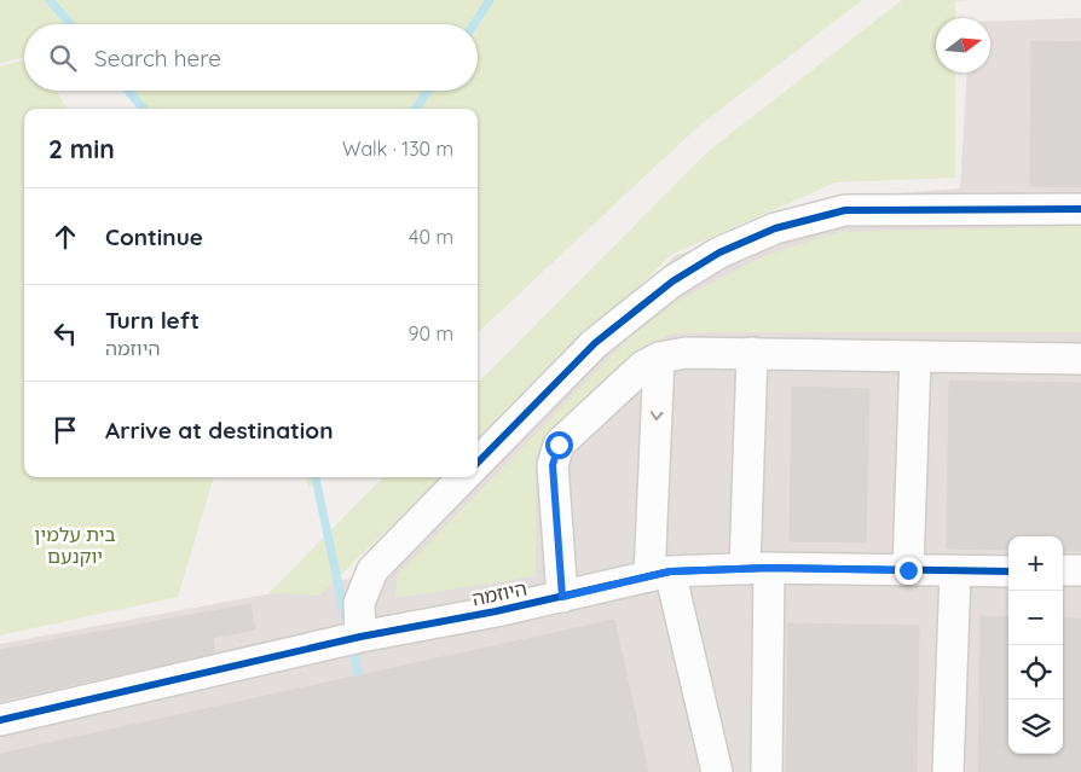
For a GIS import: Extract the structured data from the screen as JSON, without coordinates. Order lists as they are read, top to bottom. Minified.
{"streets":{"street":["היוזמה"]},"parks":["בית עלמין יוקנעם"],"north":"right","page":{"search":"Search here","heading":["2 min","Walk · 130 m"],"list":[["Continue","40 m"],["Turn left","היוזמה","90 m"],"Arrive at destination"],"map_buttons":["+","−"]}}
